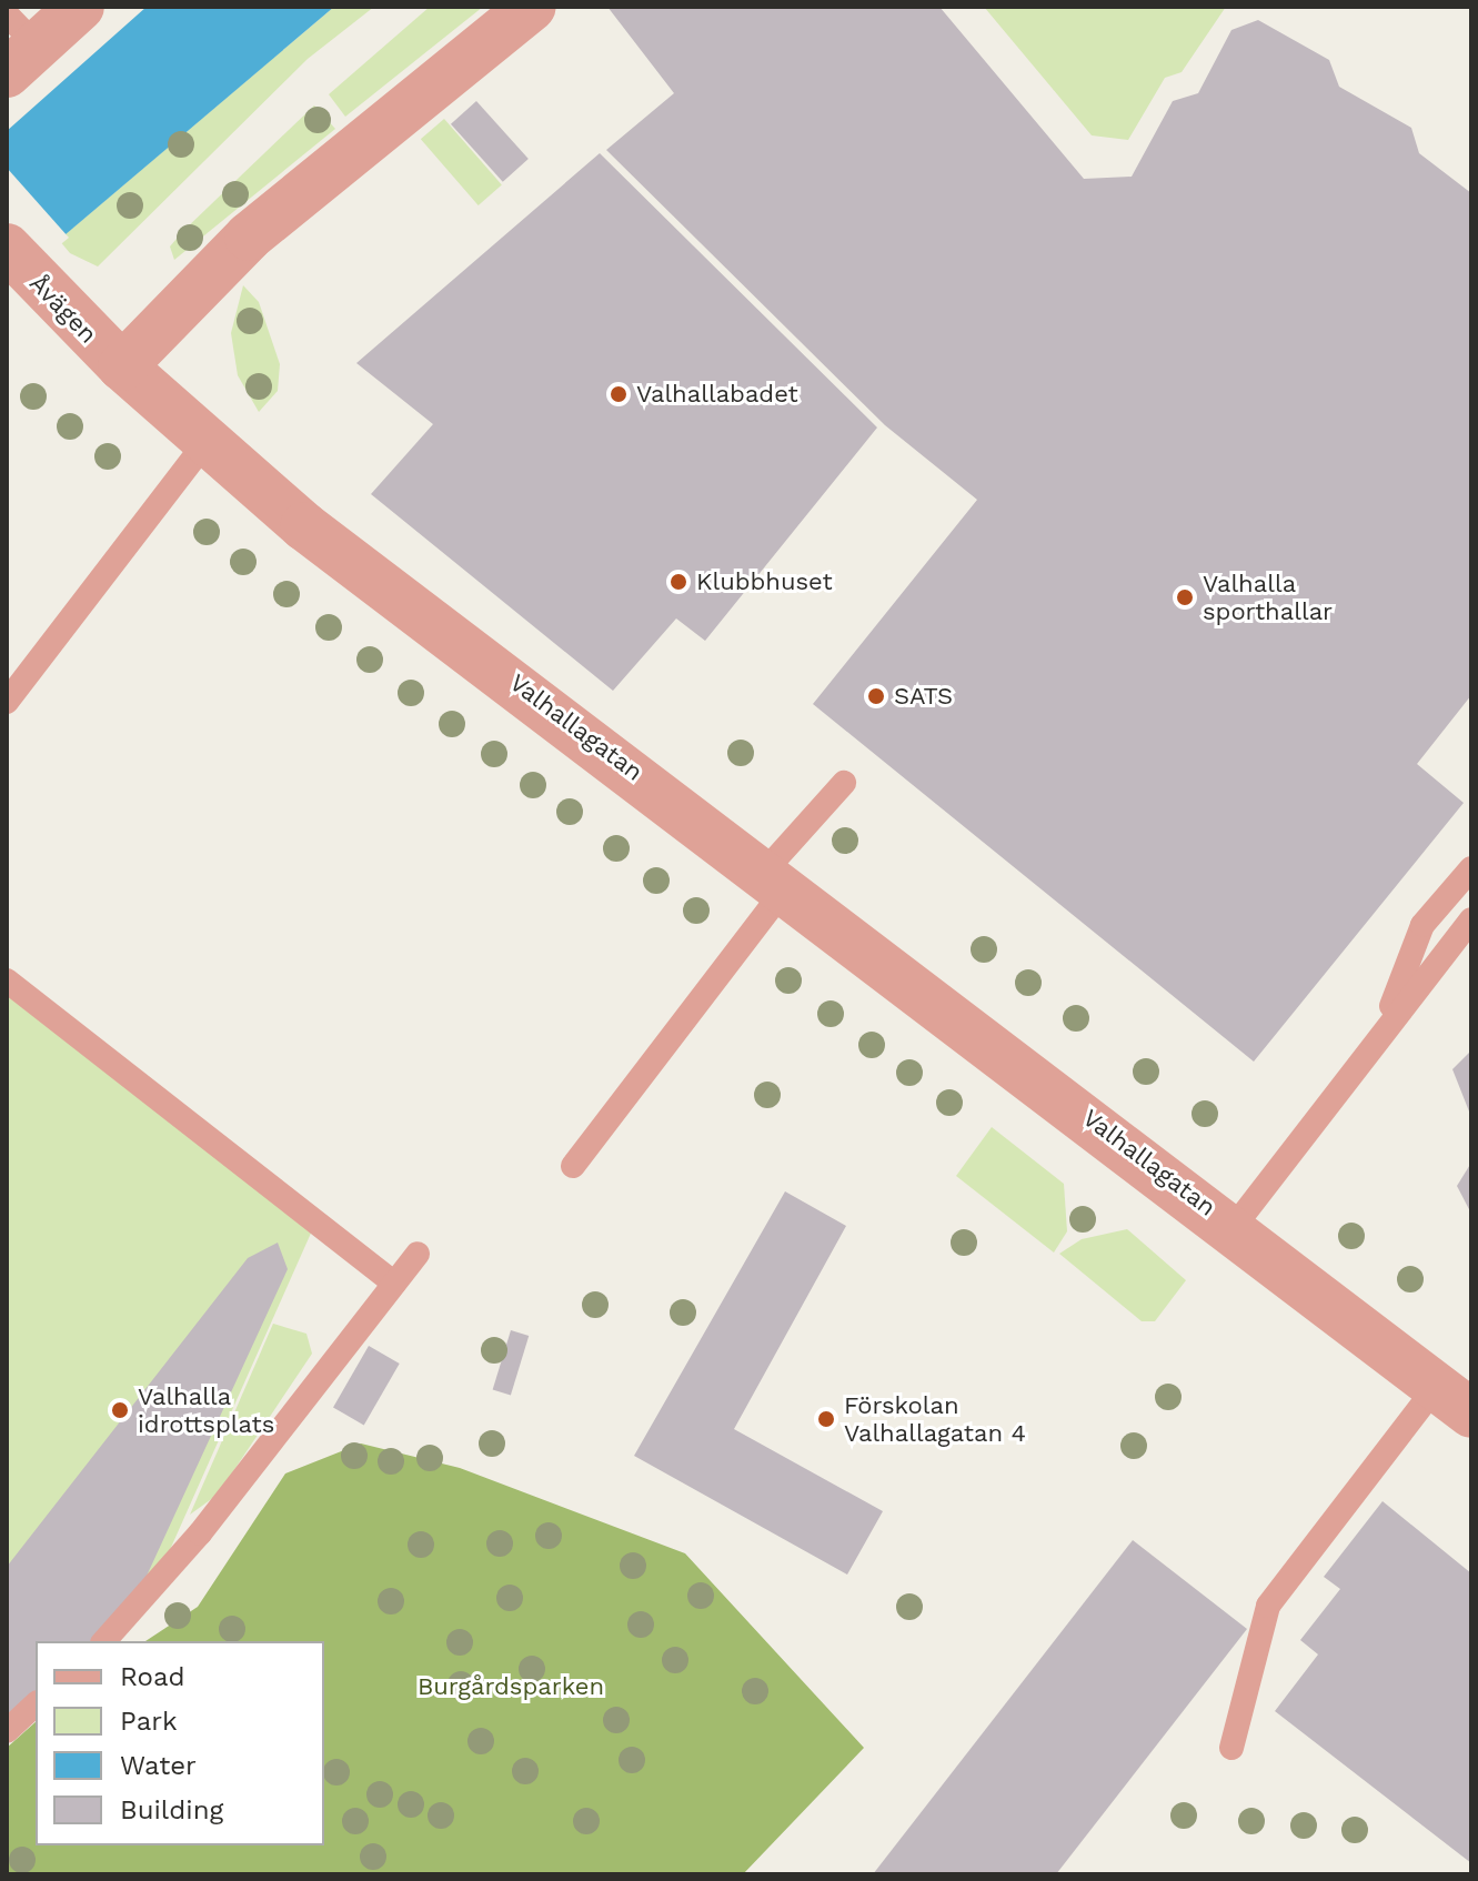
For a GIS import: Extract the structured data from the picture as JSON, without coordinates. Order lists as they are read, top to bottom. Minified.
{"streets":{"street":["Åvägen","Valhallagatan"]},"crossings":[["Åvägen","Valhallagatan"]],"parks":["Burgårdsparken"],"places":["Valhallabadet","Klubbhuset","Valhalla sporthallar","SATS","Valhalla idrottsplats","Förskolan Valhallagatan 4"],"legend":["Road","Park","Water","Building"]}
